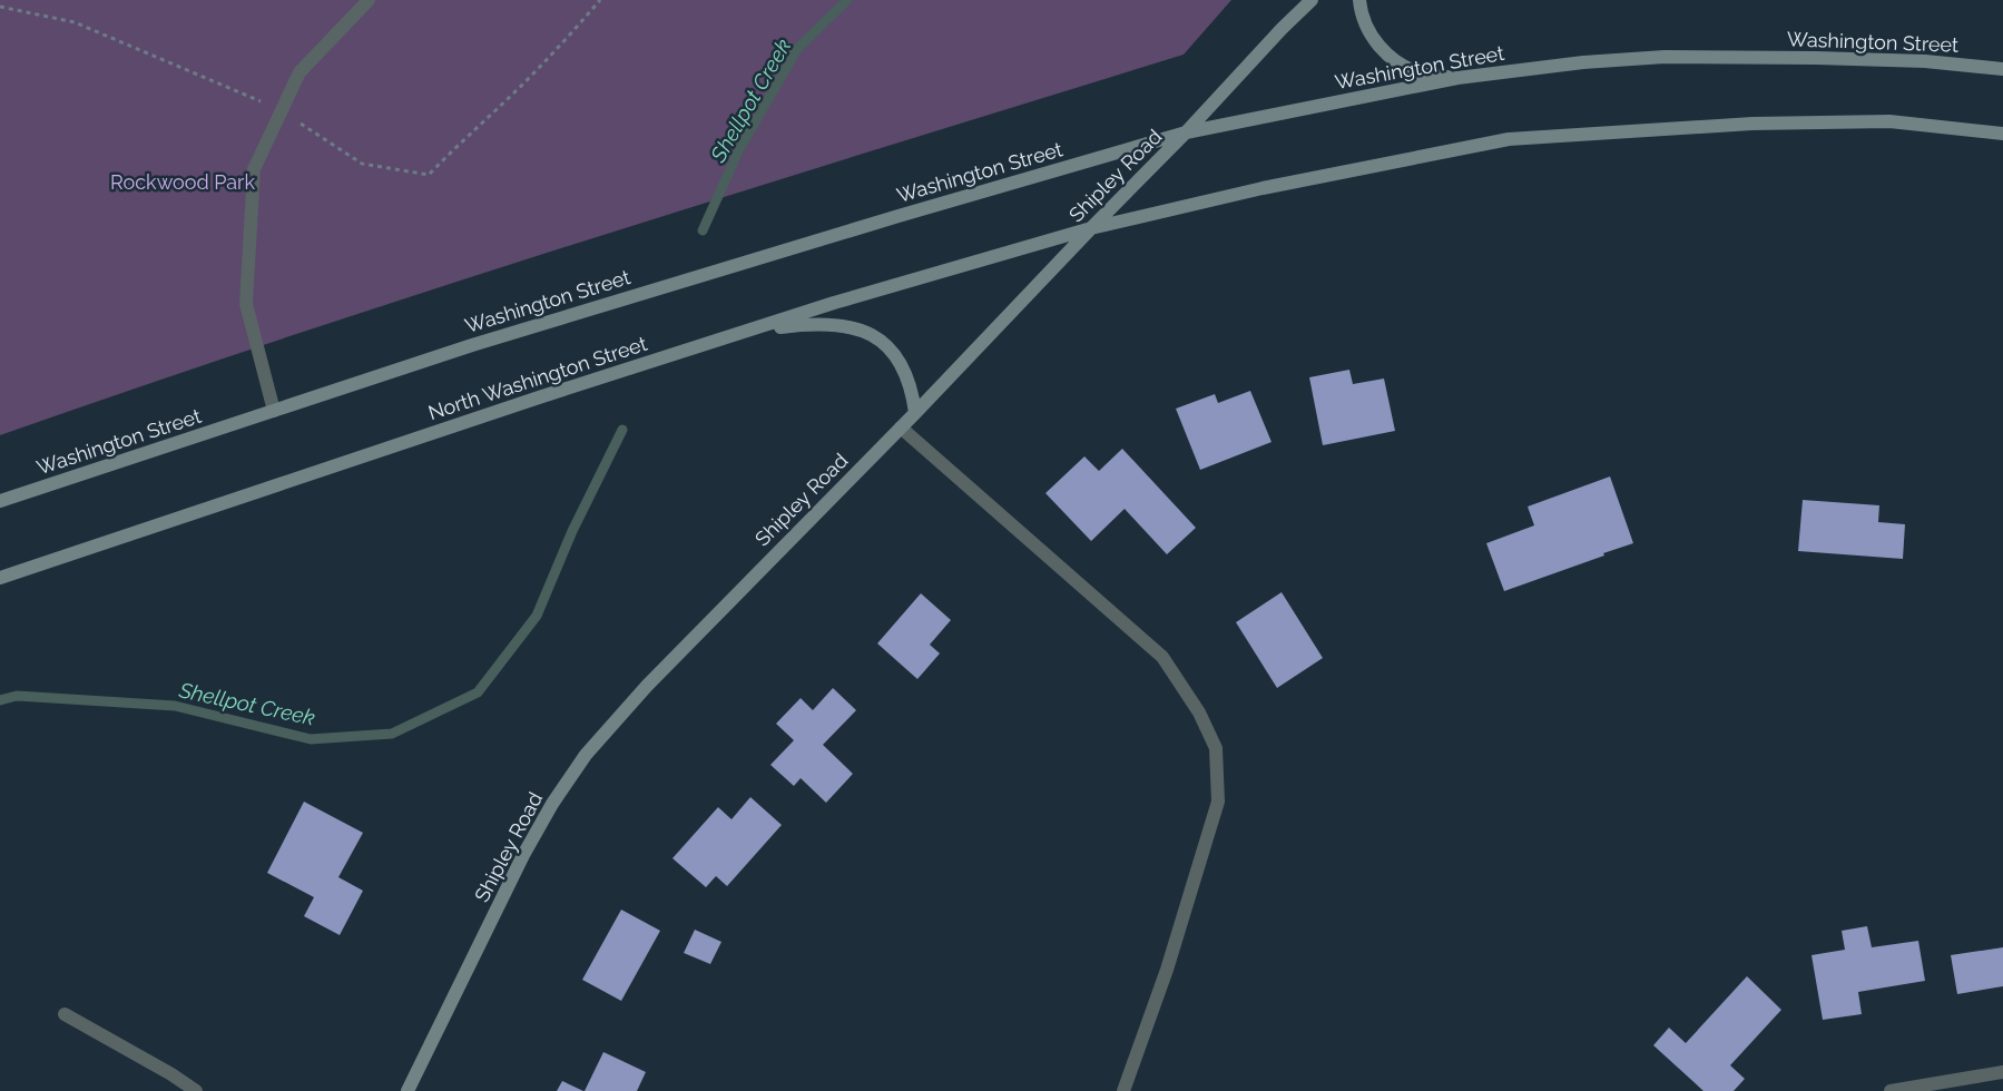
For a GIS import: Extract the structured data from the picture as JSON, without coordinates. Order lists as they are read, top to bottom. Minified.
{"streets":{"main road":["Washington Street","Shipley Road","North Washington Street"]},"crossings":[["Washington Street","Shipley Road"],["Shipley Road","North Washington Street"]],"water":["Shellpot Creek"],"parks":["Rockwood Park"]}
